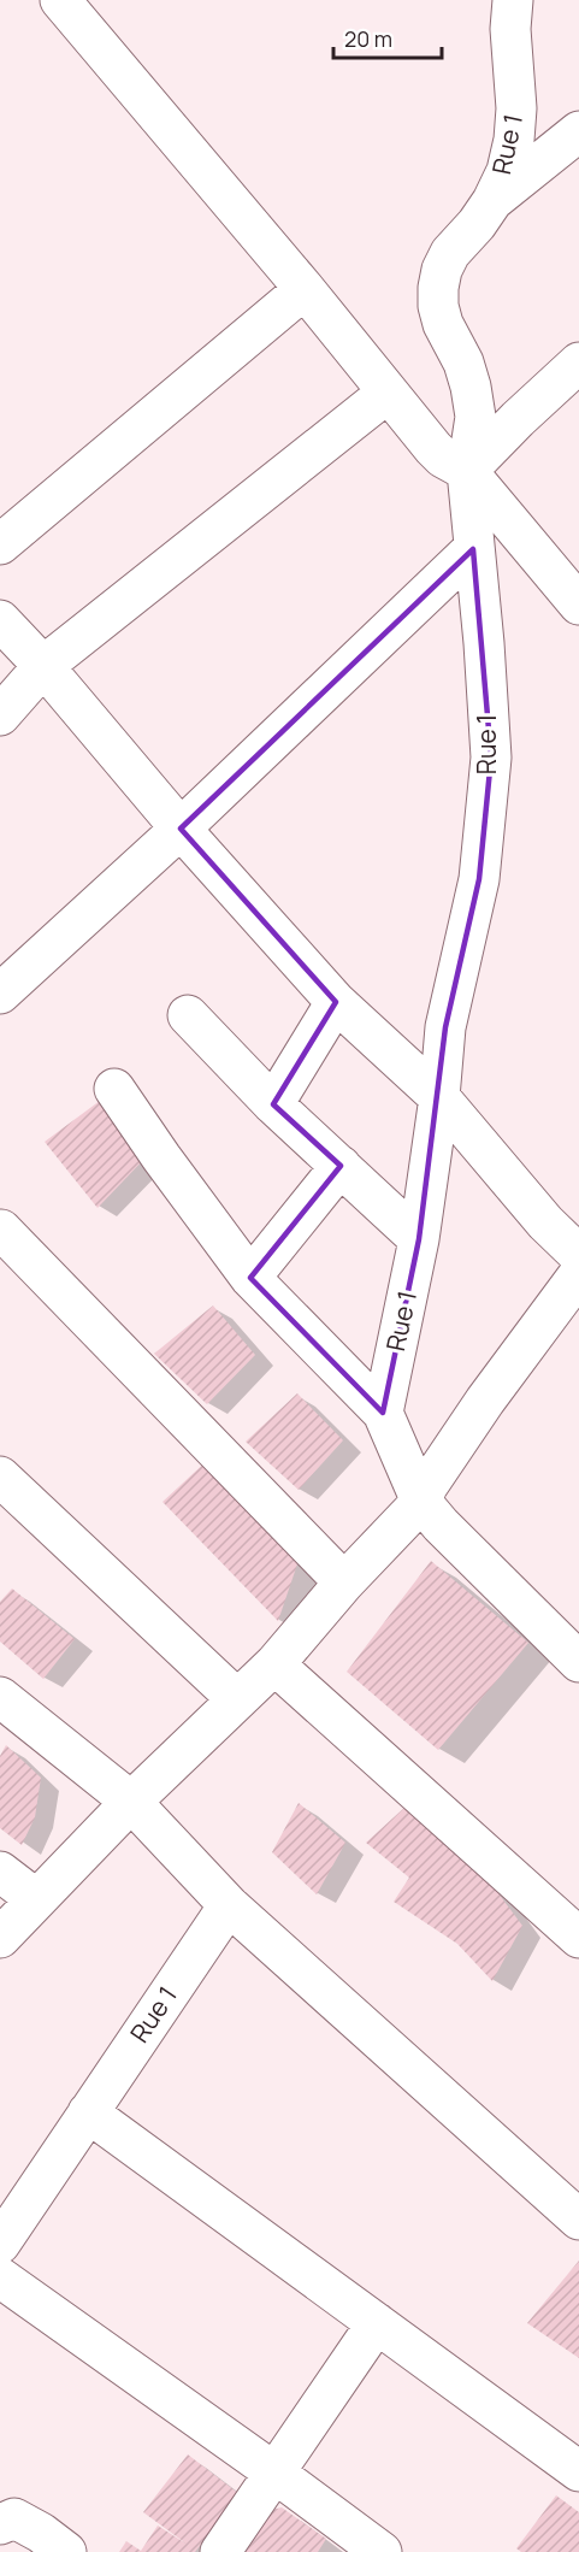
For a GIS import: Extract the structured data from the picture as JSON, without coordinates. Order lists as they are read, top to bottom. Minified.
{"streets":{"street":["Rue 1"]},"scale_bar":"20 m"}
